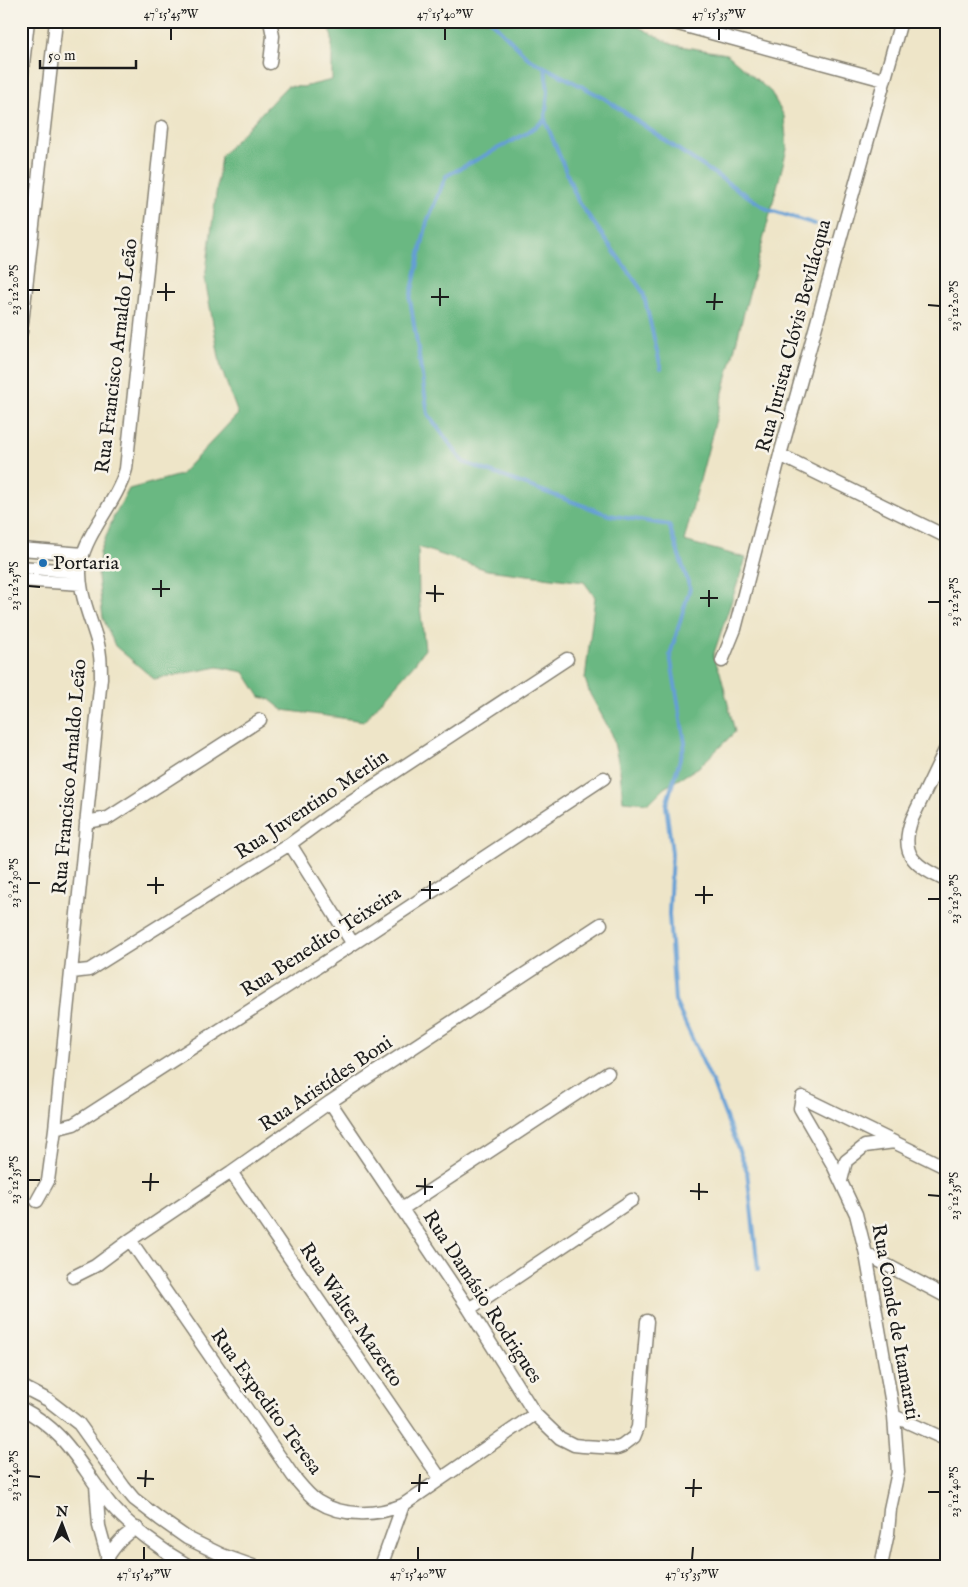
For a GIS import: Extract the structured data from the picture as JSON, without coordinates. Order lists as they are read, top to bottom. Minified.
{"streets":{"street":["Rua Jurista Clóvis Bevilácqua","Rua Francisco Arnaldo Leão","Rua Juventino Merlin","Rua Benedito Teixeira","Rua Aristídes Boni","Rua Damásio Rodrigues","Rua Walter Mazetto","Rua Conde de Itamarati","Rua Expedito Teresa"]},"crossings":[["Rua Francisco Arnaldo Leão","Rua Juventino Merlin"],["Rua Francisco Arnaldo Leão","Rua Benedito Teixeira"],["Rua Aristídes Boni","Rua Damásio Rodrigues"],["Rua Aristídes Boni","Rua Walter Mazetto"],["Rua Aristídes Boni","Rua Expedito Teresa"],["Rua Damásio Rodrigues","Rua Expedito Teresa"],["Rua Walter Mazetto","Rua Expedito Teresa"]],"places":["Portaria"],"scale_bar":"50 m","north":"top","coordinates":["47°15'45\"W","47°15'40\"W","47°15'35\"W","23°12'20\"S","23°12'25\"S","23°12'30\"S","23°12'35\"S","23°12'40\"S"]}
